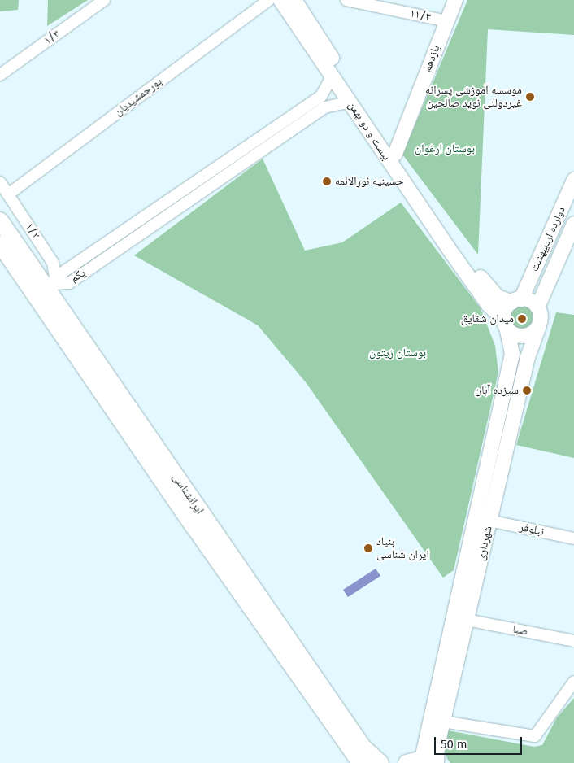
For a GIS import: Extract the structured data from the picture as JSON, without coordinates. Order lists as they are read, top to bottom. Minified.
{"streets":{"main road":["ایرانشناسی"],"street":["۱۱/۳","۱/۳","یازدهم","پورجمشیدیان","بیست و دو بهمن","۱/۲","دوازده اردیبهشت","یکم","نیلوفر","شهرداری","صبا"]},"crossings":[["۱۱/۳","یازدهم"],["یازدهم","بیست و دو بهمن"],["پورجمشیدیان","۱/۲"],["بیست و دو بهمن","دوازده اردیبهشت"],["بیست و دو بهمن","یکم"],["بیست و دو بهمن","شهرداری"],["۱/۲","یکم"],["۱/۲","ایرانشناسی"],["دوازده اردیبهشت","شهرداری"],["یکم","ایرانشناسی"],["نیلوفر","شهرداری"],["شهرداری","صبا"]],"parks":["بوستان ارغوان","بوستان زیتون"],"places":["موسسه آموزشی پسرانه غیردولتی نوید صالحین","حسینیه نورالائمه","میدان شقایق","سیزده آبان","بنیاد ایران شناسی"],"scale_bar":"50 m"}
